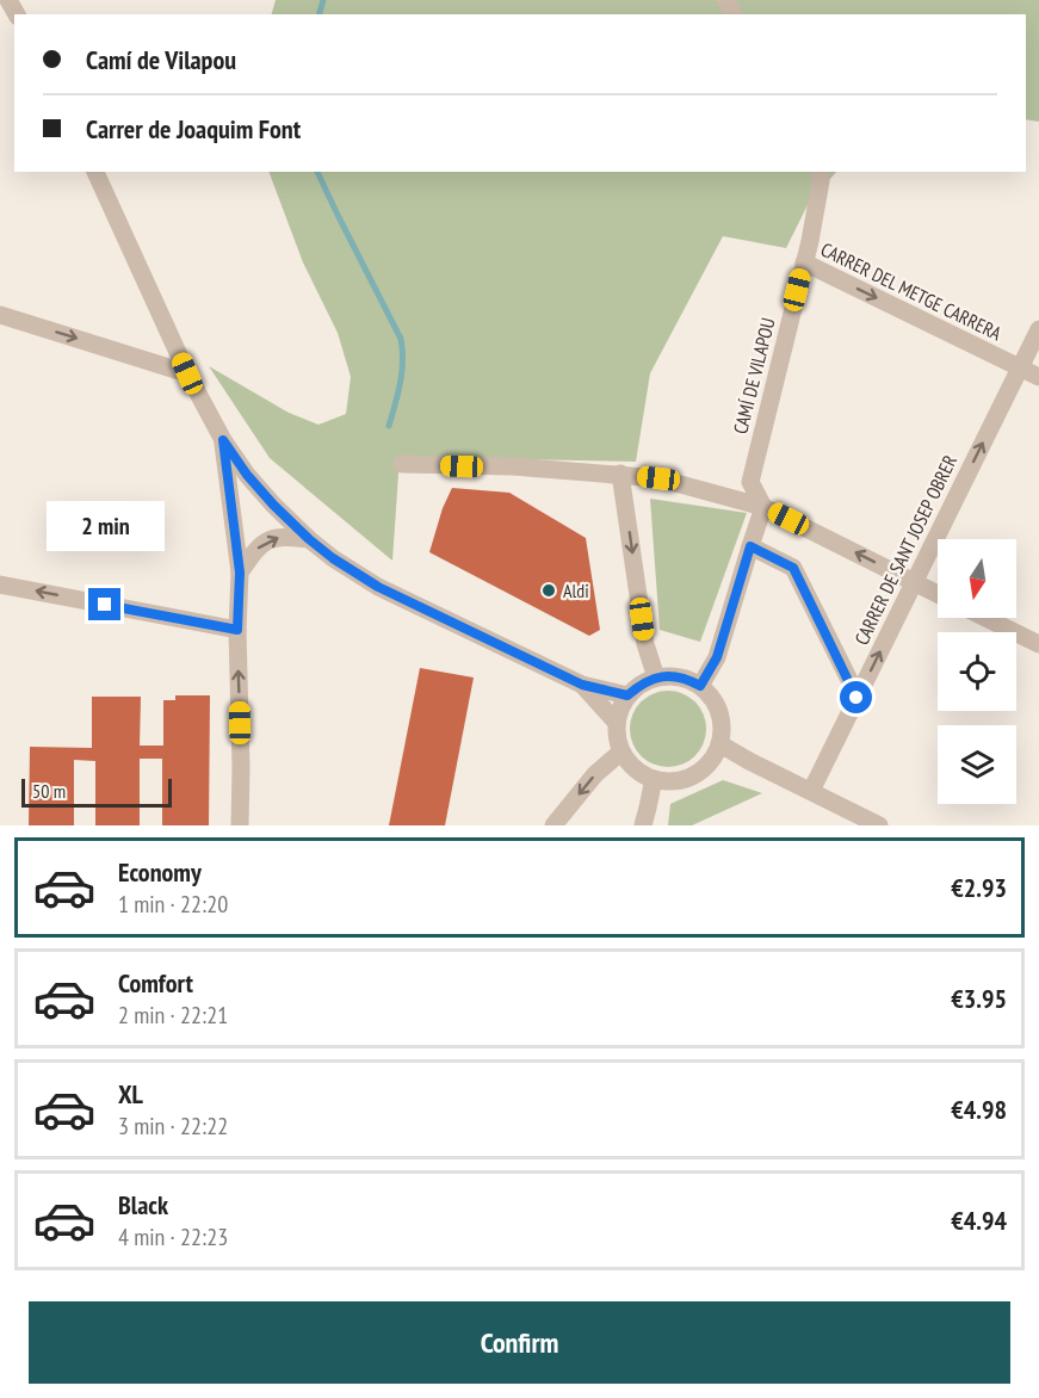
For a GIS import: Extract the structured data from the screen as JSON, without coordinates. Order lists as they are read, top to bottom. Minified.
{"streets":{"street":["CARRER DEL METGE CARRERA","CAMÍ DE VILAPOU","CARRER DE SANT JOSEP OBRER"]},"crossings":[["CARRER DEL METGE CARRERA","CAMÍ DE VILAPOU"],["CARRER DEL METGE CARRERA","CARRER DE SANT JOSEP OBRER"]],"one_way":["CARRER DEL METGE CARRERA","CARRER DE SANT JOSEP OBRER"],"places":["Aldi"],"scale_bar":"50 m","north":"bottom","page":{"banner":["Camí de Vilapou","Carrer de Joaquim Font"],"bubble":"2 min","scale":"50 m","list":[{"name":"Economy","note":"1 min · 22:20","value":"€2.93"},{"name":"Comfort","note":"2 min · 22:21","value":"€3.95"},{"name":"XL","note":"3 min · 22:22","value":"€4.98"},{"name":"Black","note":"4 min · 22:23","value":"€4.94"}],"buttons":"Confirm"}}
